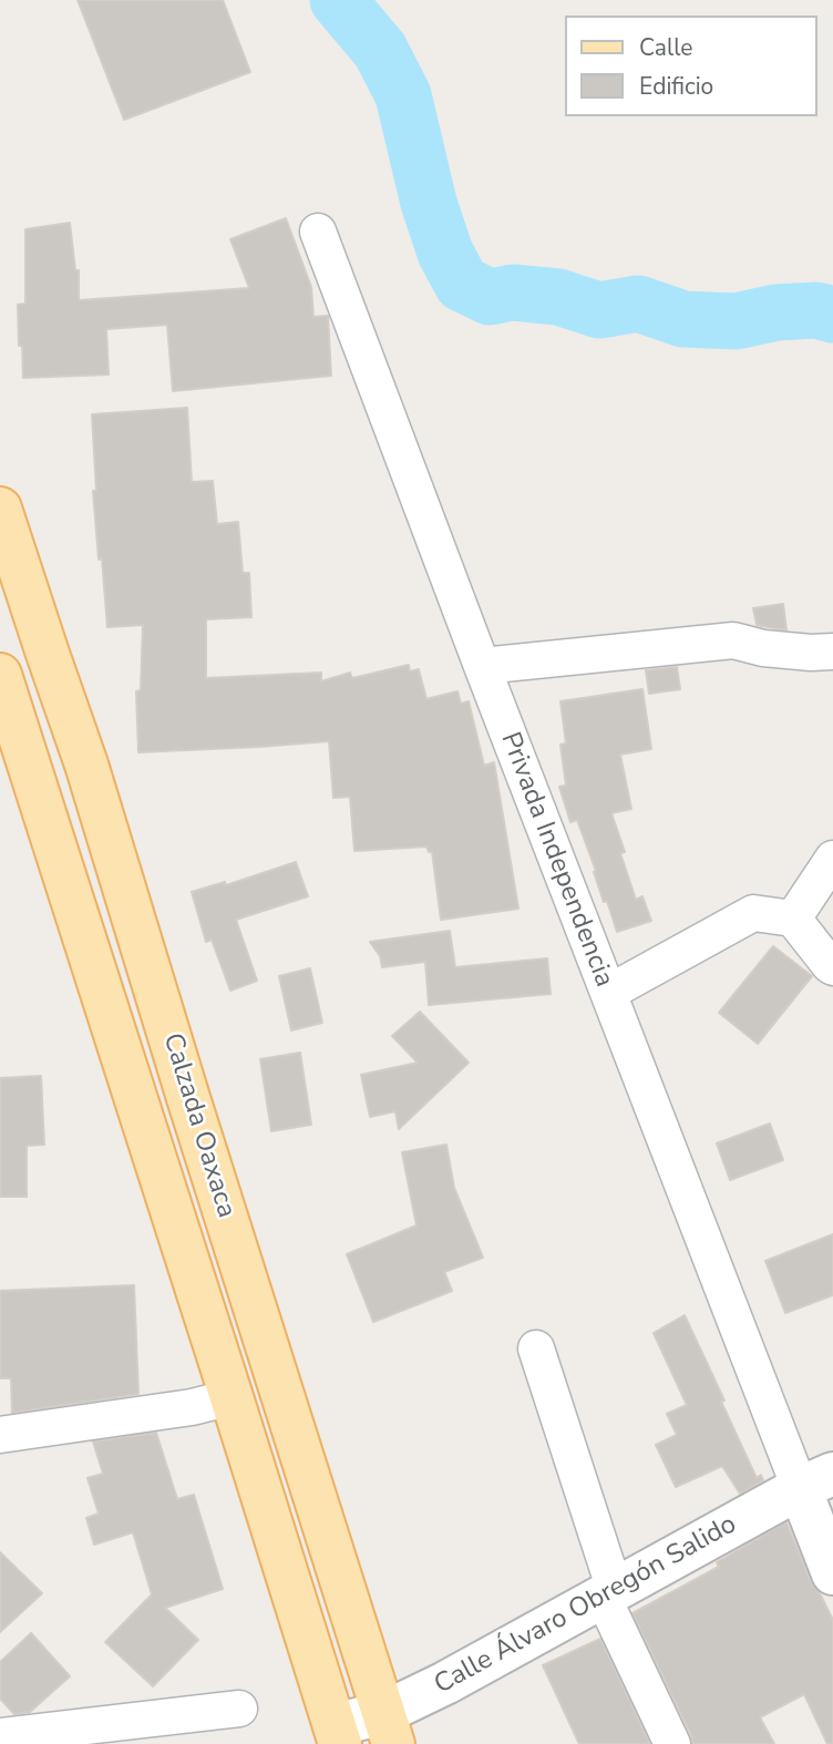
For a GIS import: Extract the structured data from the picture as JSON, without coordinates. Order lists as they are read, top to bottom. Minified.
{"streets":{"main road":["Calzada Oaxaca"],"street":["Privada Independencia","Calle Álvaro Obregón Salido"]},"crossings":[["Privada Independencia","Calle Álvaro Obregón Salido"],["Calzada Oaxaca","Calle Álvaro Obregón Salido"]],"legend":["Calle","Edificio"]}
